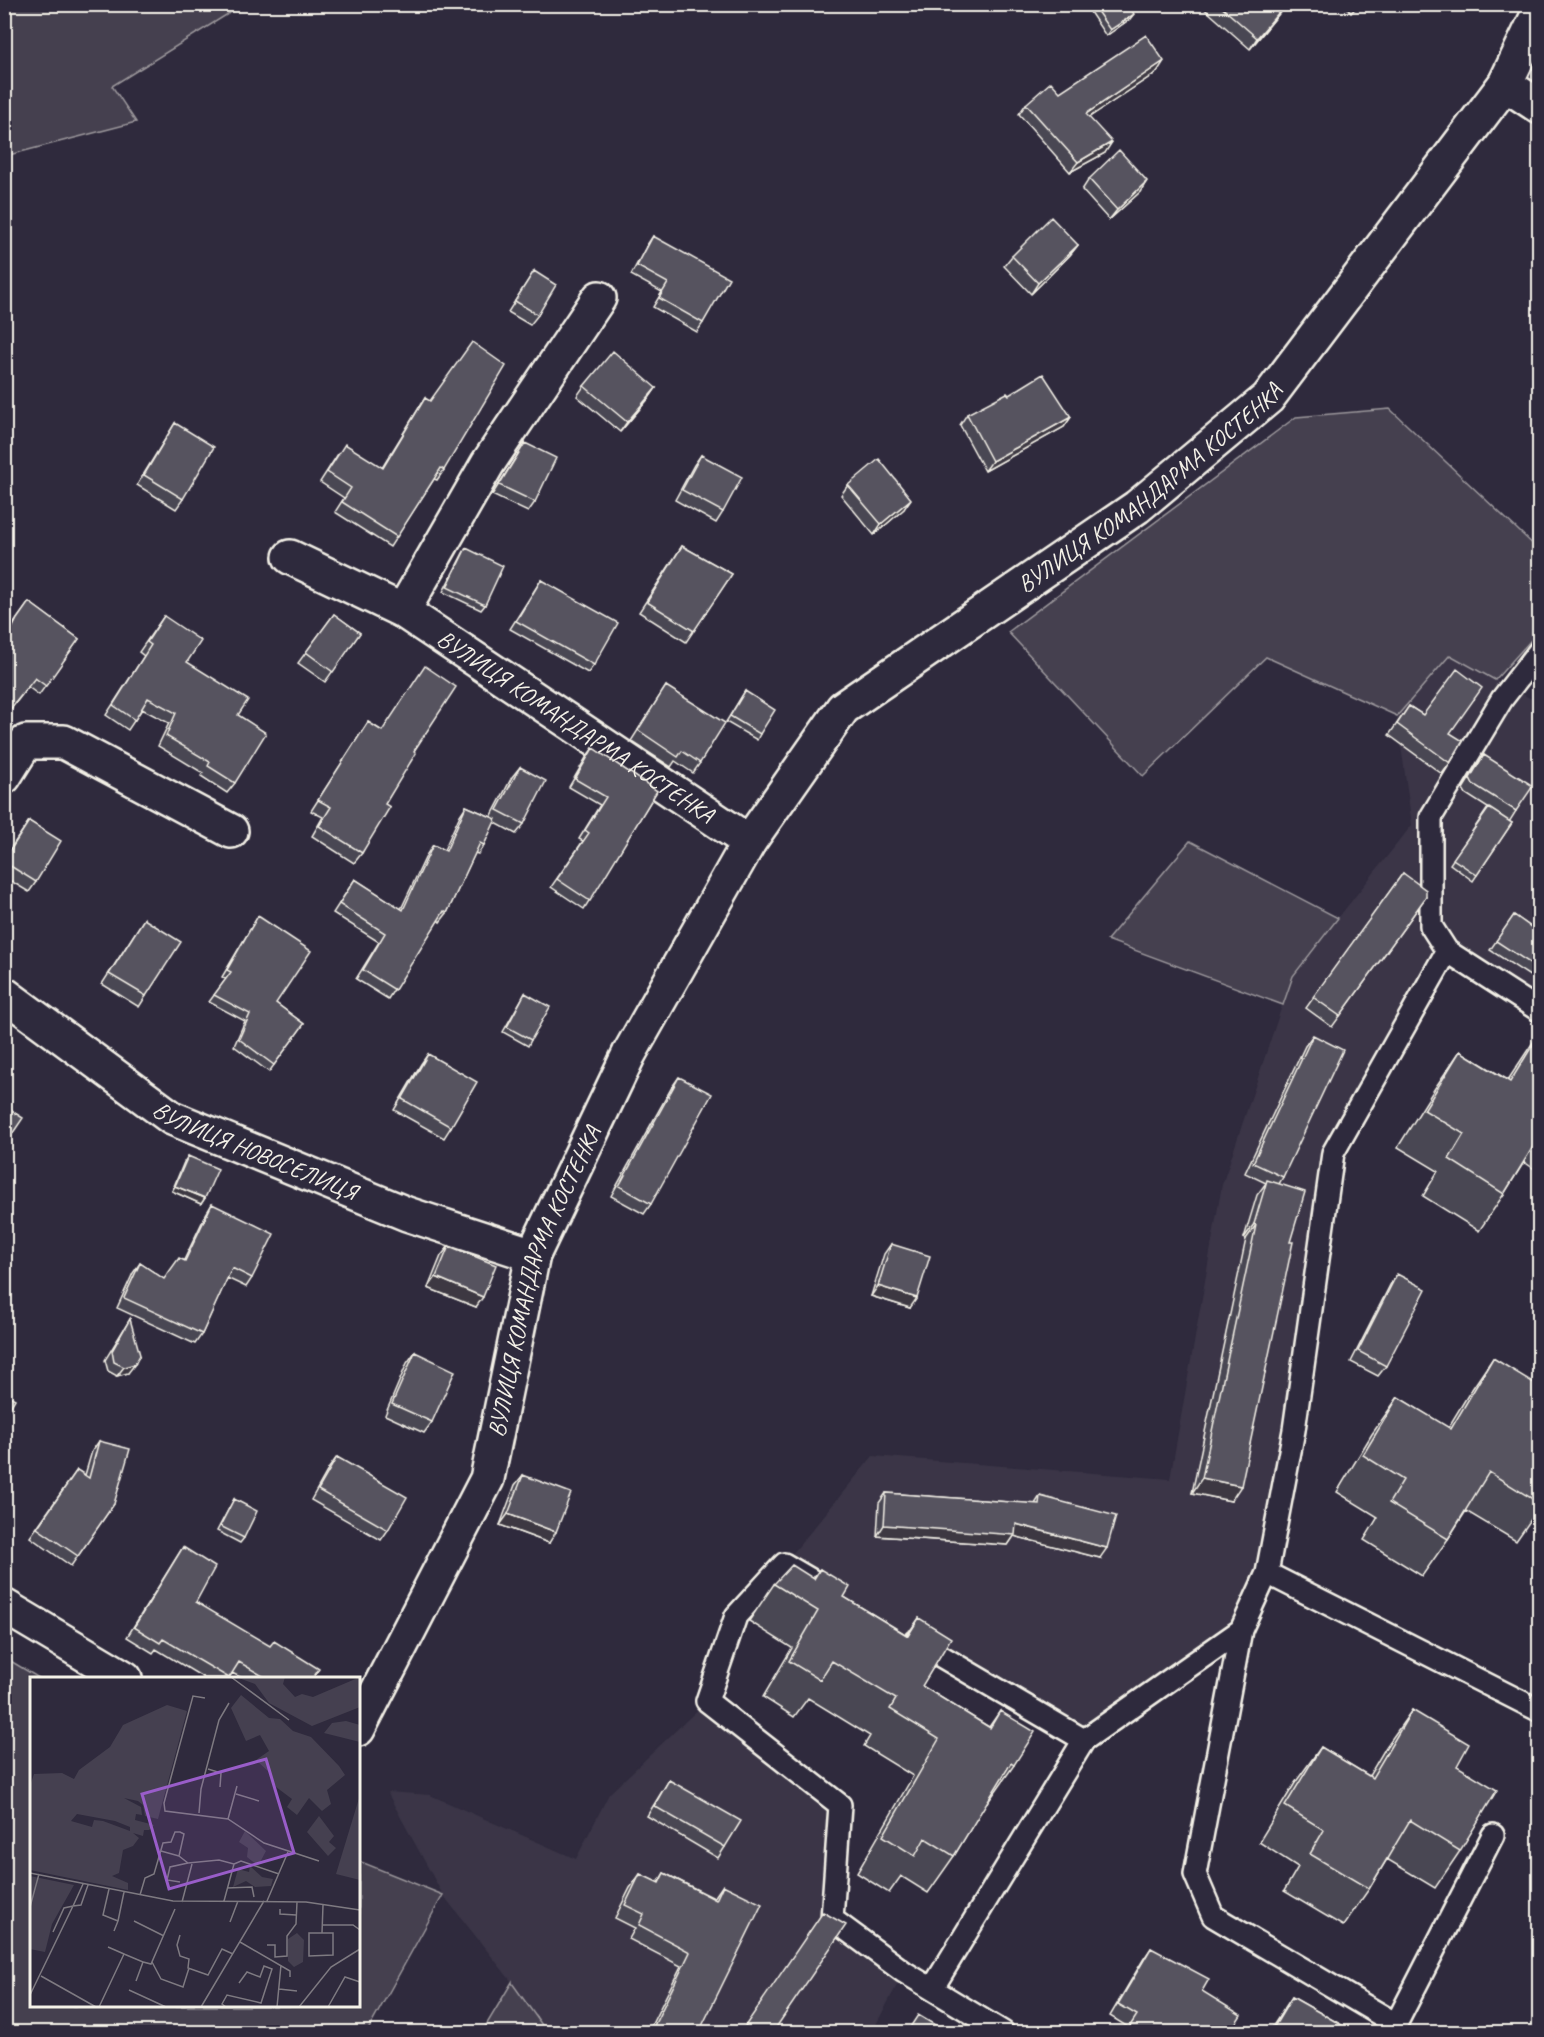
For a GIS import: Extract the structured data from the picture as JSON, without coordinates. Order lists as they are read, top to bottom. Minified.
{"streets":{"street":["ВУЛИЦЯ КОМАНДАРМА КОСТЕНКА","ВУЛИЦЯ НОВОСЕЛИЦЯ"]},"crossings":[["ВУЛИЦЯ КОМАНДАРМА КОСТЕНКА","ВУЛИЦЯ НОВОСЕЛИЦЯ"]]}
